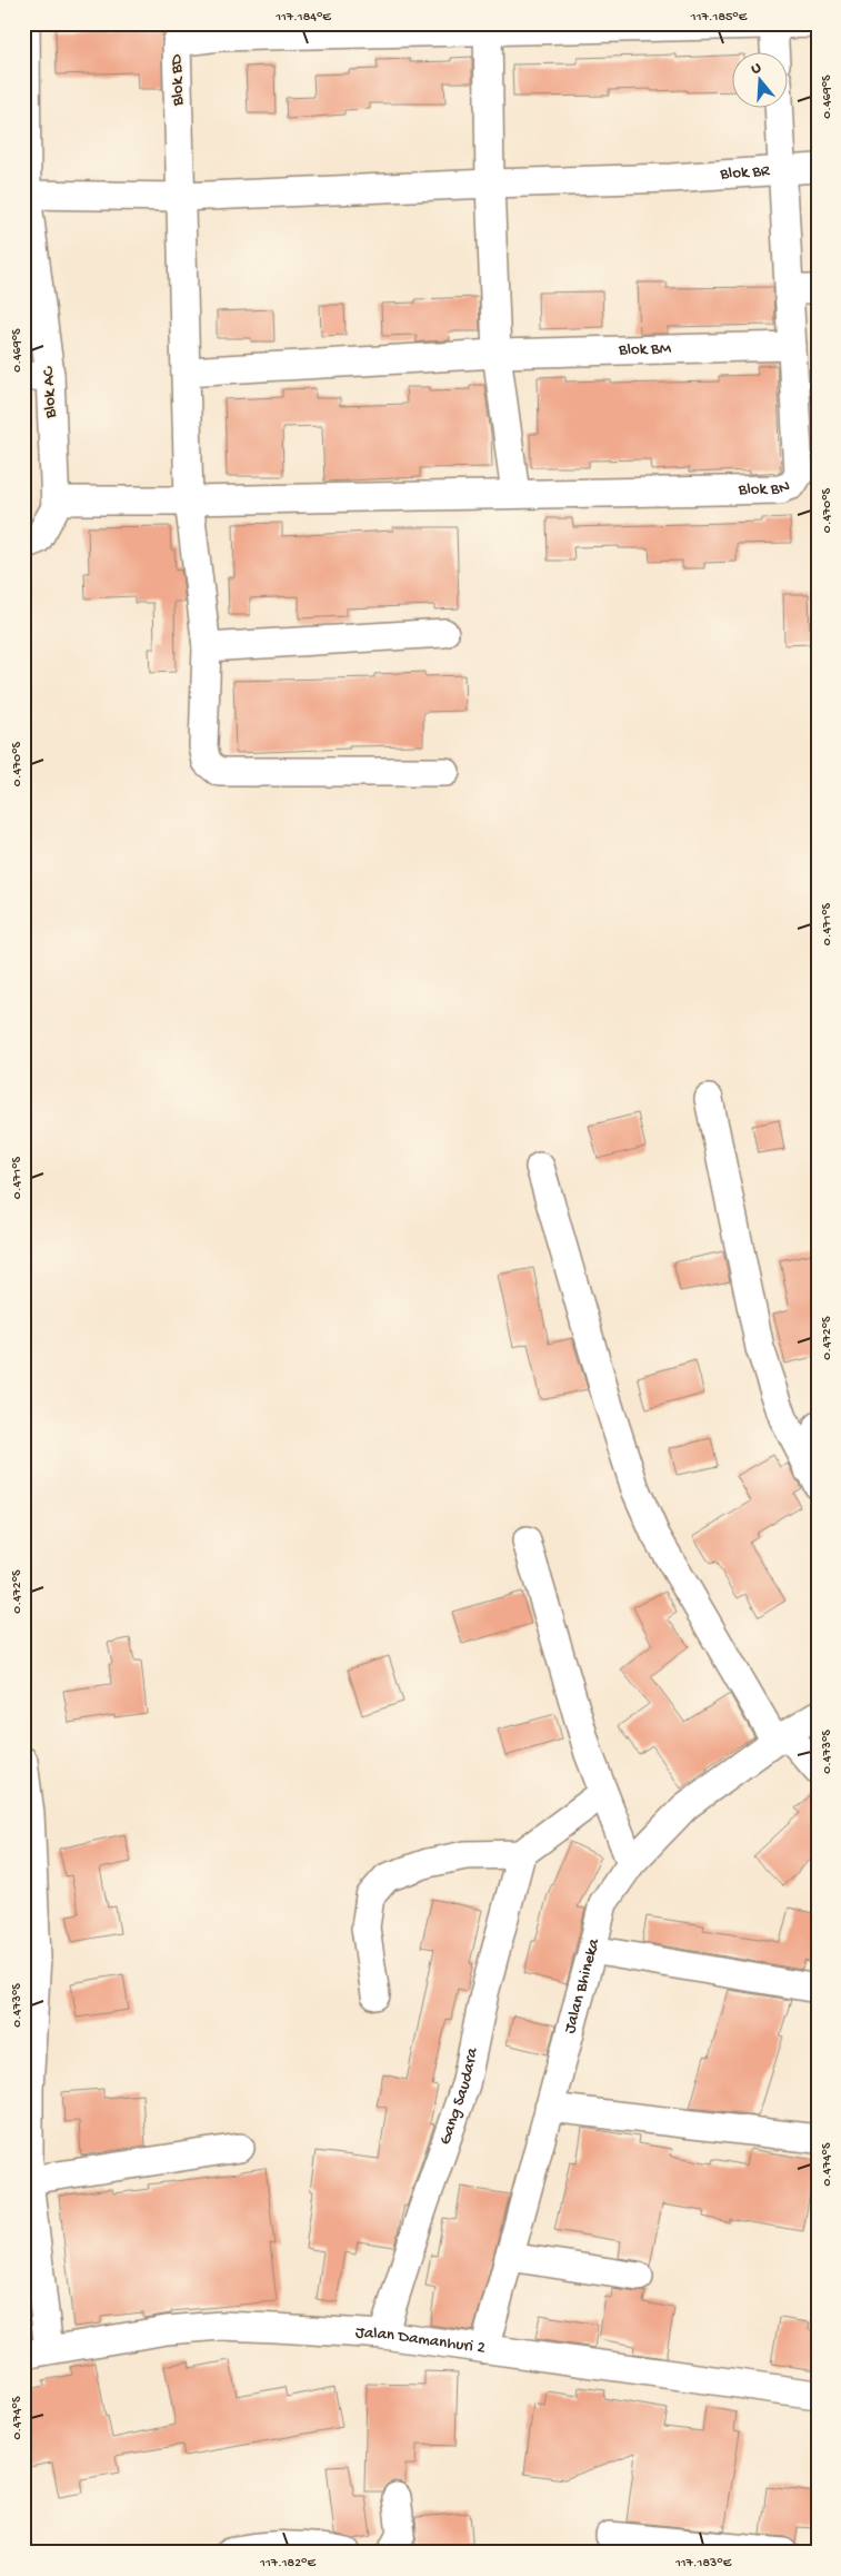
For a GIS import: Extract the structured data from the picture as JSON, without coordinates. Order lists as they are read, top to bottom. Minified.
{"streets":{"street":["Blok BD","Blok BR","Blok BM","Blok AC","Blok BN","Jalan Bhineka","Gang Saudara","Jalan Damanhuri 2"]},"crossings":[["Blok BD","Blok BR"],["Blok BD","Blok BM"],["Blok BR","Blok AC"],["Blok BR","Blok BN"],["Blok BM","Blok BN"],["Jalan Bhineka","Jalan Damanhuri 2"],["Gang Saudara","Jalan Damanhuri 2"]],"north":"top","coordinates":["117.184°E","117.185°E","0.469°S","0.470°S","0.471°S","0.472°S","0.473°S","0.474°S","117.182°E","117.183°E"]}
